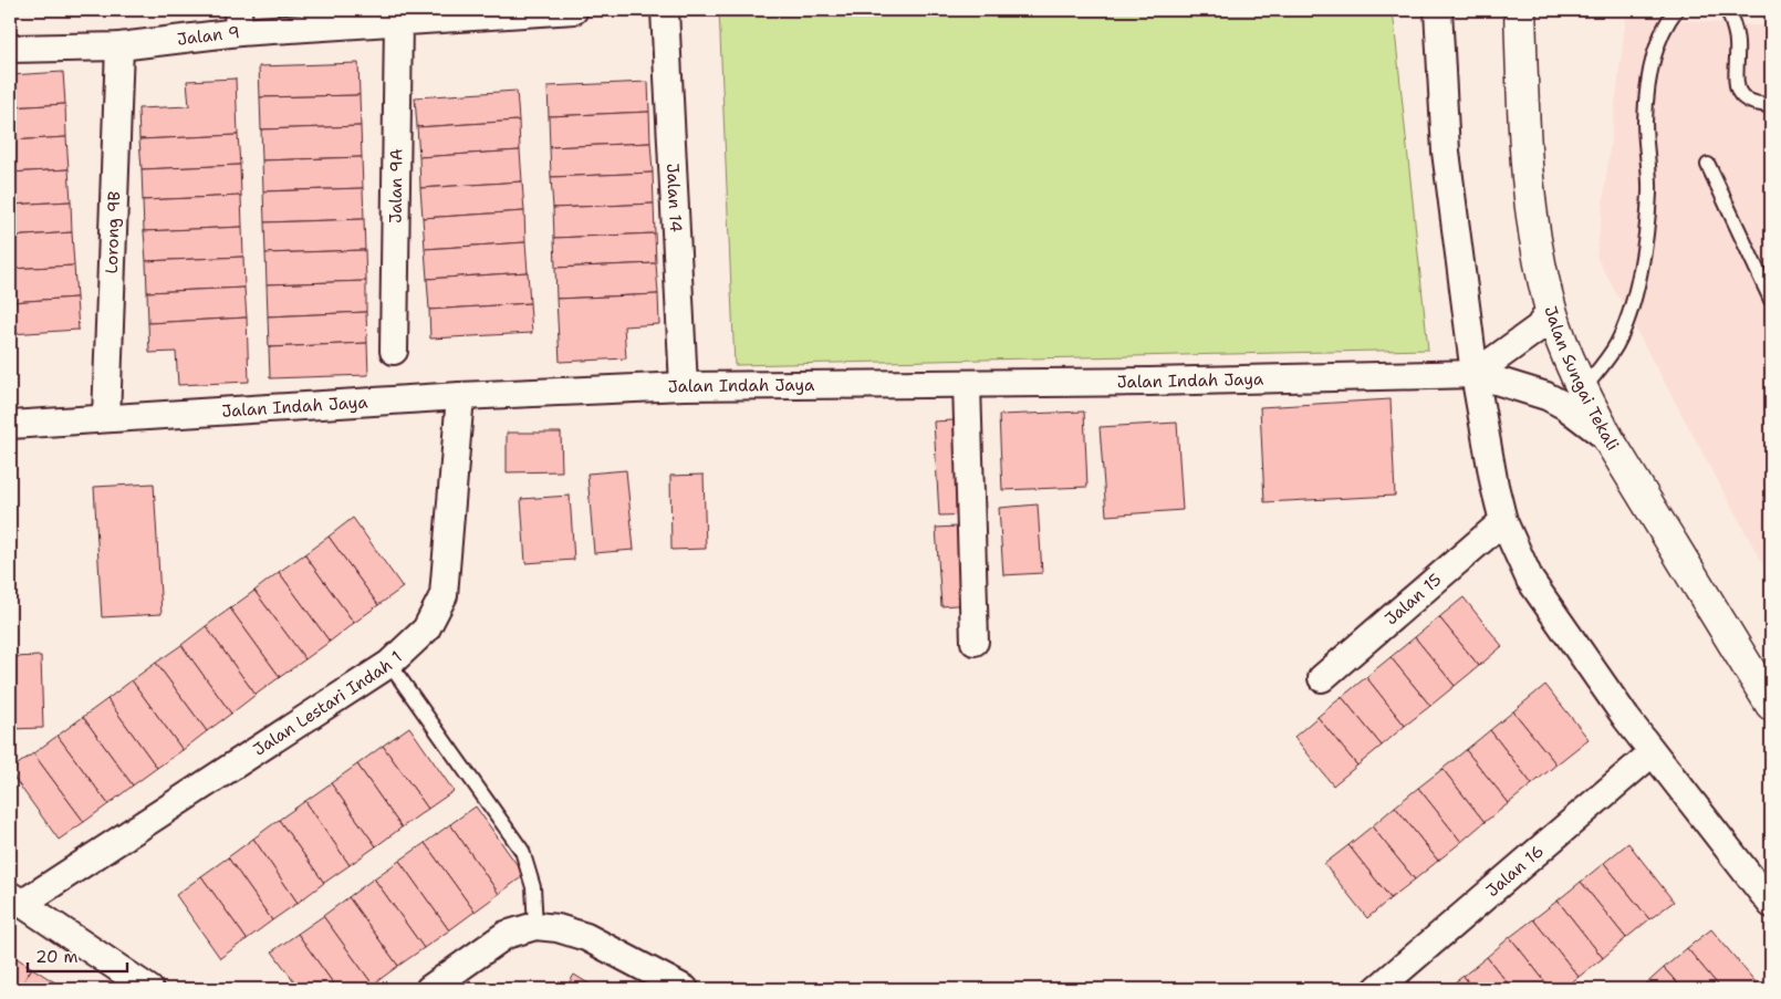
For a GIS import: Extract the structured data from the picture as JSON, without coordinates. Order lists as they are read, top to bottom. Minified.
{"streets":{"street":["Jalan 9","Jalan 9A","Jalan 14","Lorong 9B","Jalan Sungai Tekali","Jalan Indah Jaya","Jalan 15","Jalan Lestari Indah 1","Jalan 16"]},"crossings":[["Jalan 9","Jalan 9A"],["Jalan 9","Lorong 9B"],["Jalan 14","Jalan Indah Jaya"],["Lorong 9B","Jalan Indah Jaya"],["Jalan Sungai Tekali","Jalan Indah Jaya"],["Jalan Indah Jaya","Jalan Lestari Indah 1"]],"scale_bar":"20 m"}
